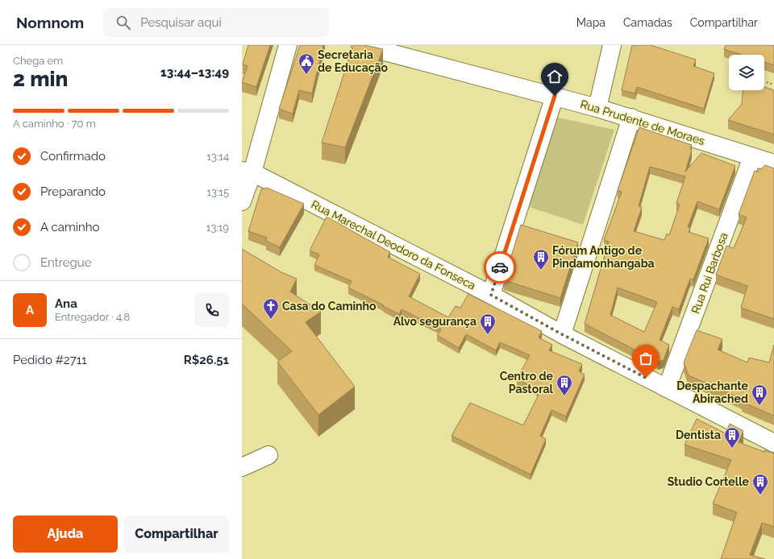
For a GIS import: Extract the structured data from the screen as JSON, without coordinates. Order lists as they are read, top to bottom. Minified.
{"streets":{"street":["Rua Prudente de Moraes","Rua Marechal Deodoro da Fonseca","Rua Rui Barbosa"]},"crossings":[["Rua Prudente de Moraes","Rua Rui Barbosa"],["Rua Marechal Deodoro da Fonseca","Rua Rui Barbosa"]],"places":{"public building":["Secretaria de Educação"],"building":["Fórum Antigo de Pindamonhangaba","Alvo segurança","Centro de Pastoral","Despachante Abirached","Dentista","Studio Cortelle"],"church":["Casa do Caminho"]},"page":{"header":"Nomnom","search":"Pesquisar aqui","nav":["Mapa","Camadas","Compartilhar"],"heading":["2 min","Chega em","13:44–13:49"],"panel":["Ana","Entregador · 4.8","Pedido #2711","R$26.51"],"bar":"A caminho · 70 m","list":[["Confirmado","13:14"],["Preparando","13:15"],["A caminho","13:19"],"Entregue"],"round":"A","buttons":["Ajuda","Compartilhar"]}}
